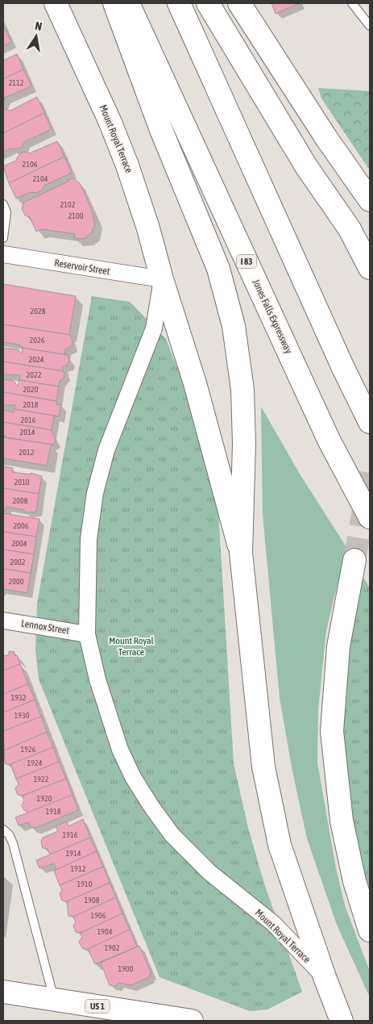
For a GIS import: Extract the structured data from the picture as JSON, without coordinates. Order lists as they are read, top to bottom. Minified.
{"streets":{"main road":["Mount Royal Terrace","I 83","Jones Falls Expressway","US 1"],"street":["Reservoir Street","Lennox Street"]},"crossings":[["Mount Royal Terrace","Reservoir Street"],["Mount Royal Terrace","Lennox Street"]],"parks":["Mount Royal Terrace"],"house_numbers":["2112","2106","2104","2102","2100","2028","2026","2024","2022","2020","2018","2016","2014","2012","2010","2008","2006","2004","2002","2000","1932","1930","1926","1924","1922","1920","1918","1916","1914","1912","1910","1908","1906","1904","1902","1900"],"north":"top"}
